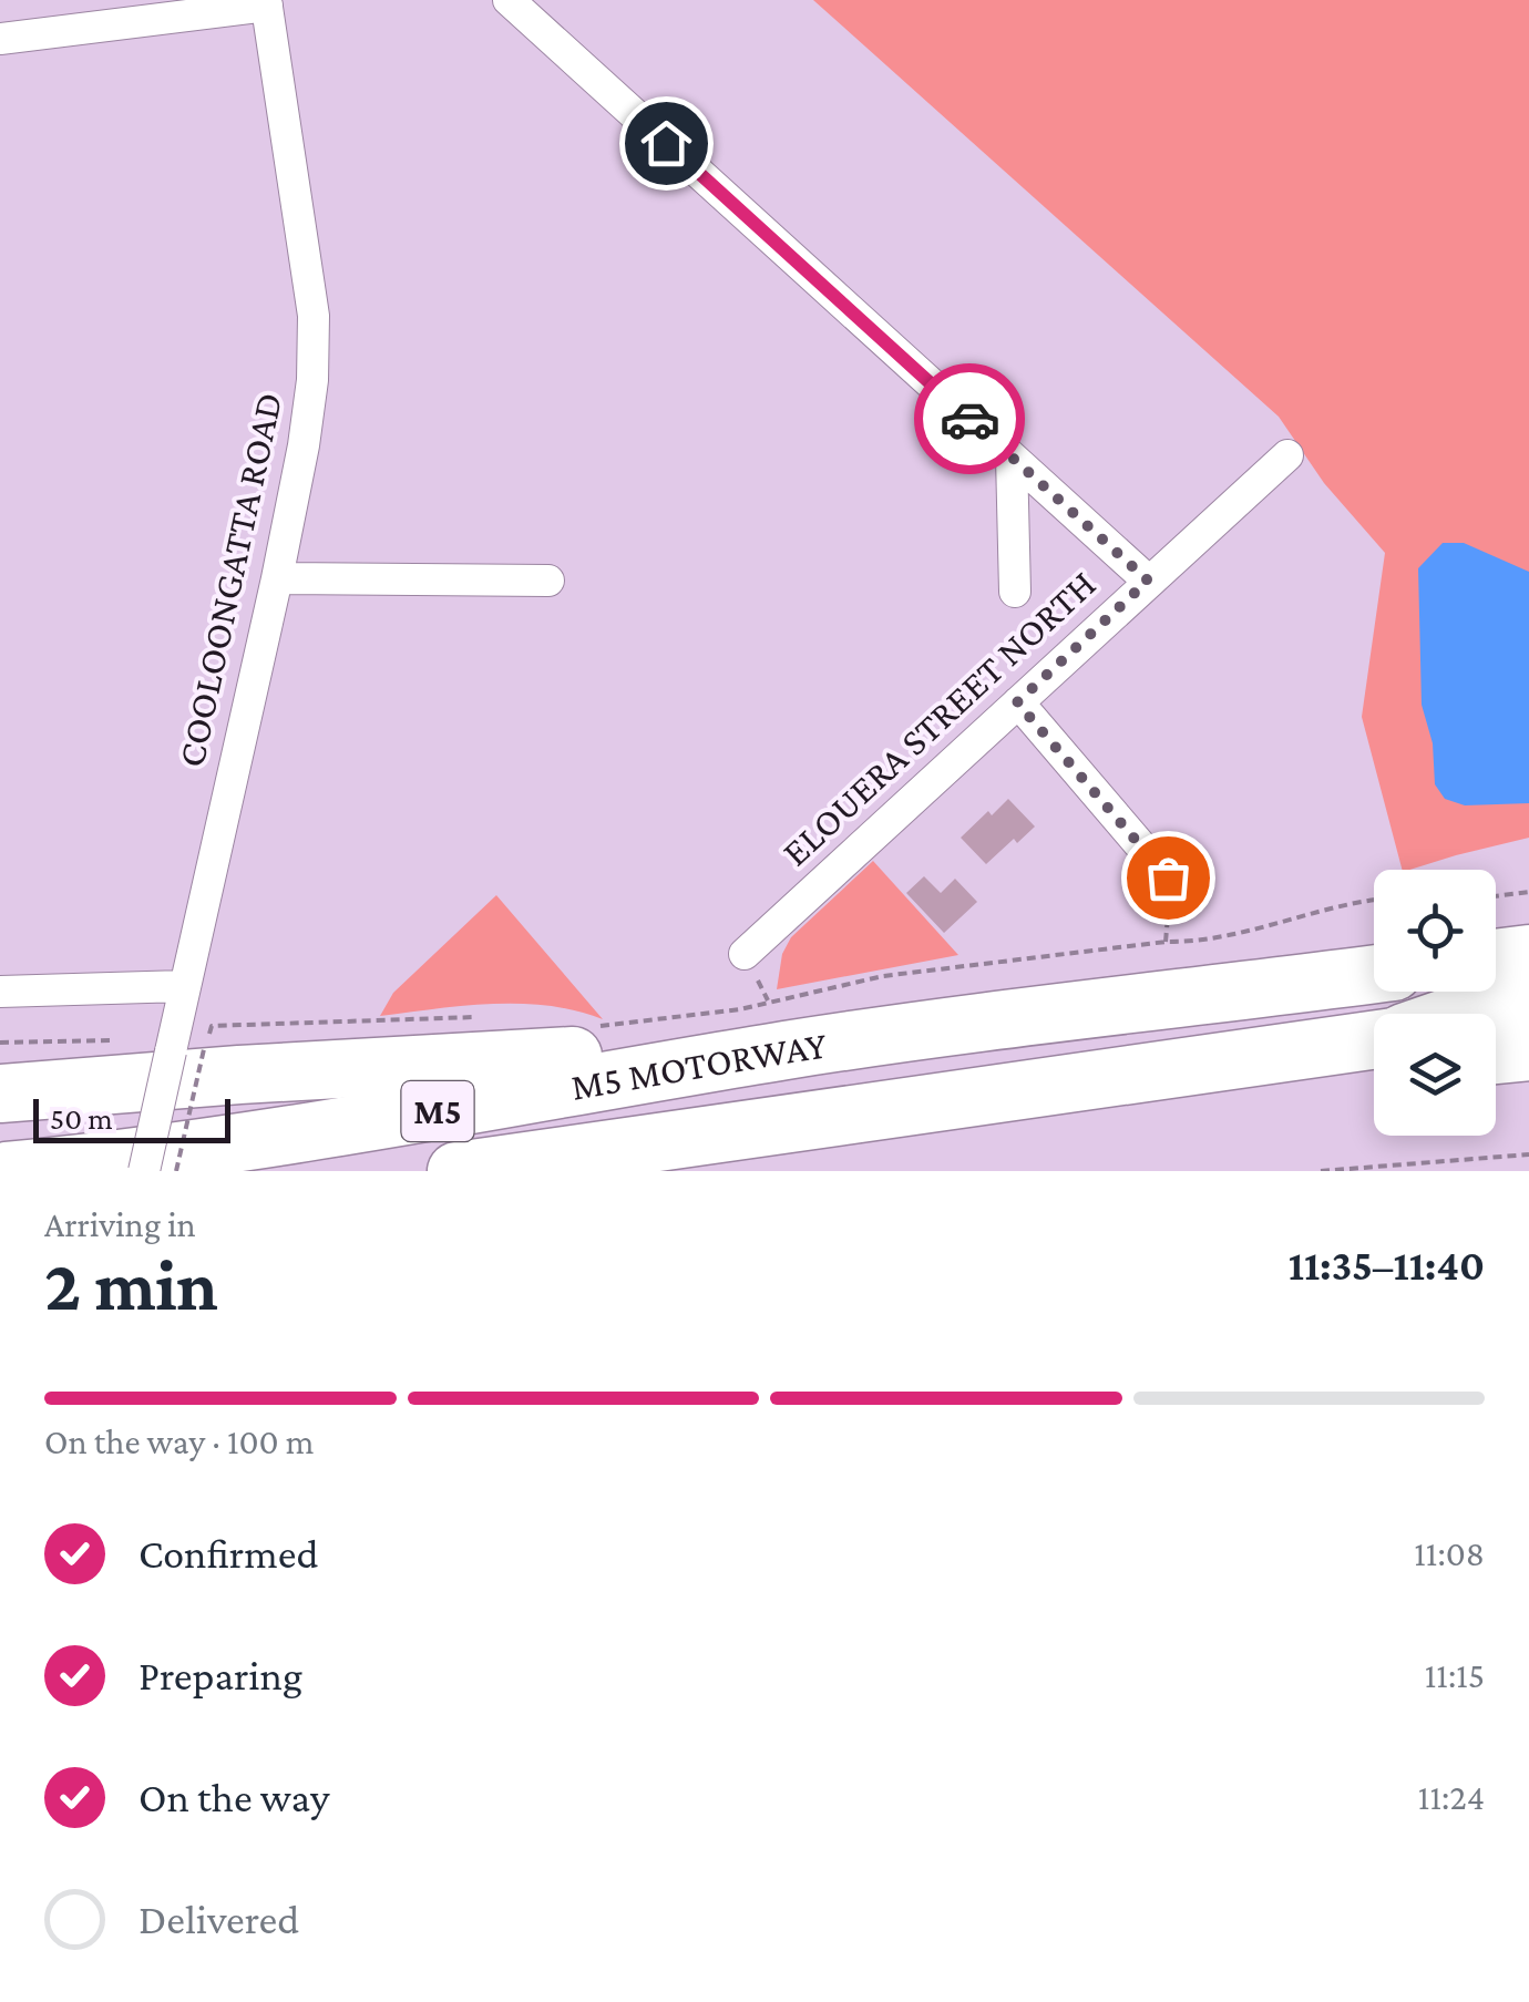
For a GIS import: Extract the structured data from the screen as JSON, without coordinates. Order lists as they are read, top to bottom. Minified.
{"streets":{"highway":["M5 MOTORWAY","M5"],"street":["COOLOONGATTA ROAD","ELOUERA STREET NORTH"]},"scale_bar":"50 m","page":{"scale":"50 m","heading":["2 min","Arriving in","11:35–11:40"],"bar":"On the way · 100 m","list":[["Confirmed","11:08"],["Preparing","11:15"],["On the way","11:24"],"Delivered"]}}
